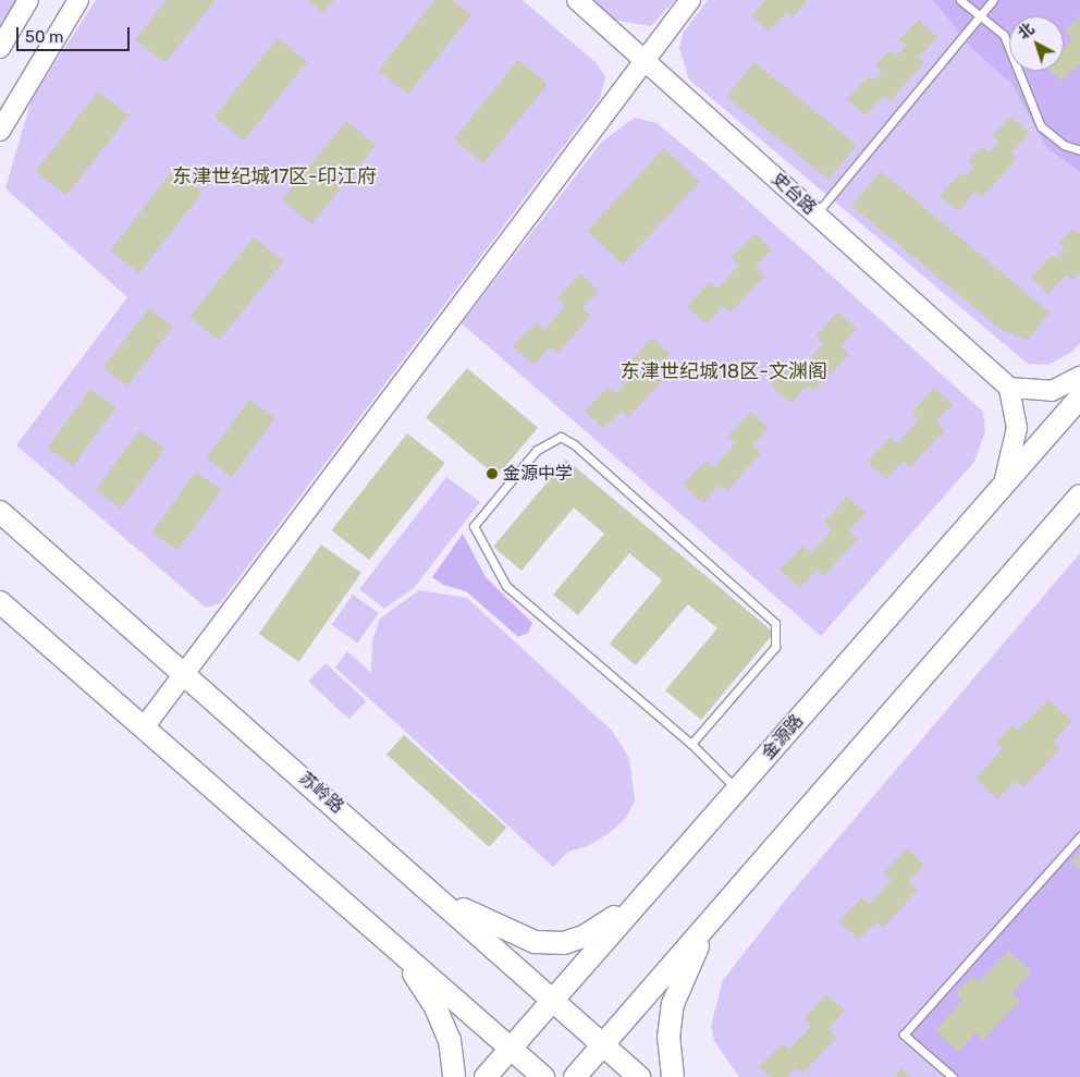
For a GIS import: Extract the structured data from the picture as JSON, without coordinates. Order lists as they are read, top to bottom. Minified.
{"streets":{"main road":["金源路","苏岭路"],"street":["史台路"]},"crossings":[["金源路","苏岭路"]],"districts":["东津世纪城17区-印江府","东津世纪城18区-文渊阁"],"places":["金源中学"],"scale_bar":"50 m","north":"top left"}
